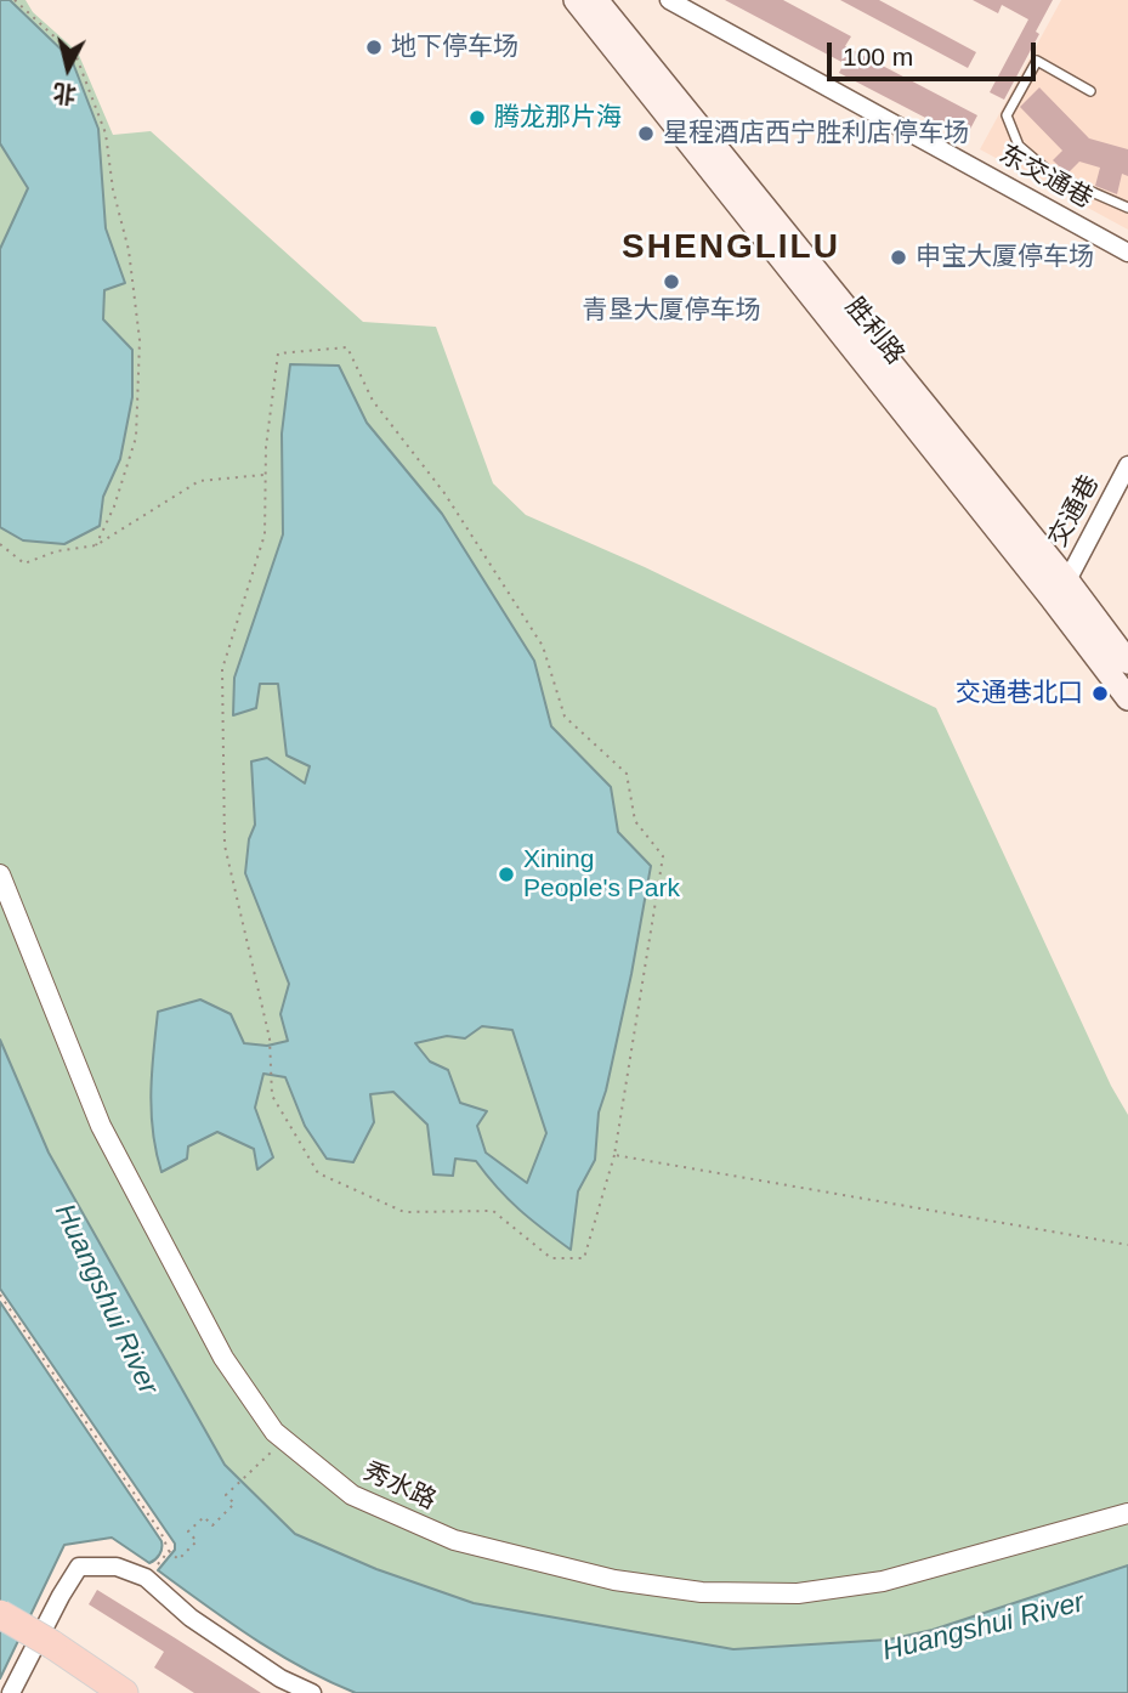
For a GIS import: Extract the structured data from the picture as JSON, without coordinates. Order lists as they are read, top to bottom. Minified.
{"streets":{"main road":["胜利路"],"street":["东交通巷","交通巷","秀水路"]},"crossings":[["胜利路","交通巷"]],"districts":["SHENGLILU"],"water":["Huangshui River"],"places":["地下停车场","腾龙那片海","星程酒店西宁胜利店停车场","申宝大厦停车场","青垦大厦停车场","交通巷北口","Xining People's Park"],"scale_bar":"100 m","north":"bottom"}
